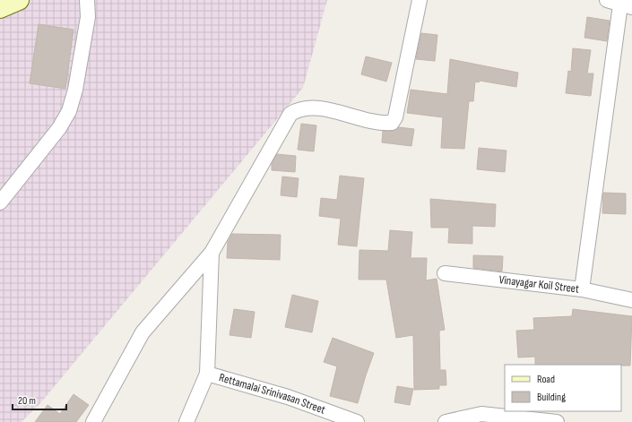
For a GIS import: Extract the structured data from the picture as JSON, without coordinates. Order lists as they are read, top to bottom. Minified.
{"streets":{"street":["Vinayagar Koil Street","Rettamalai Srinivasan Street"]},"legend":["Road","Building"],"scale_bar":"20 m"}
